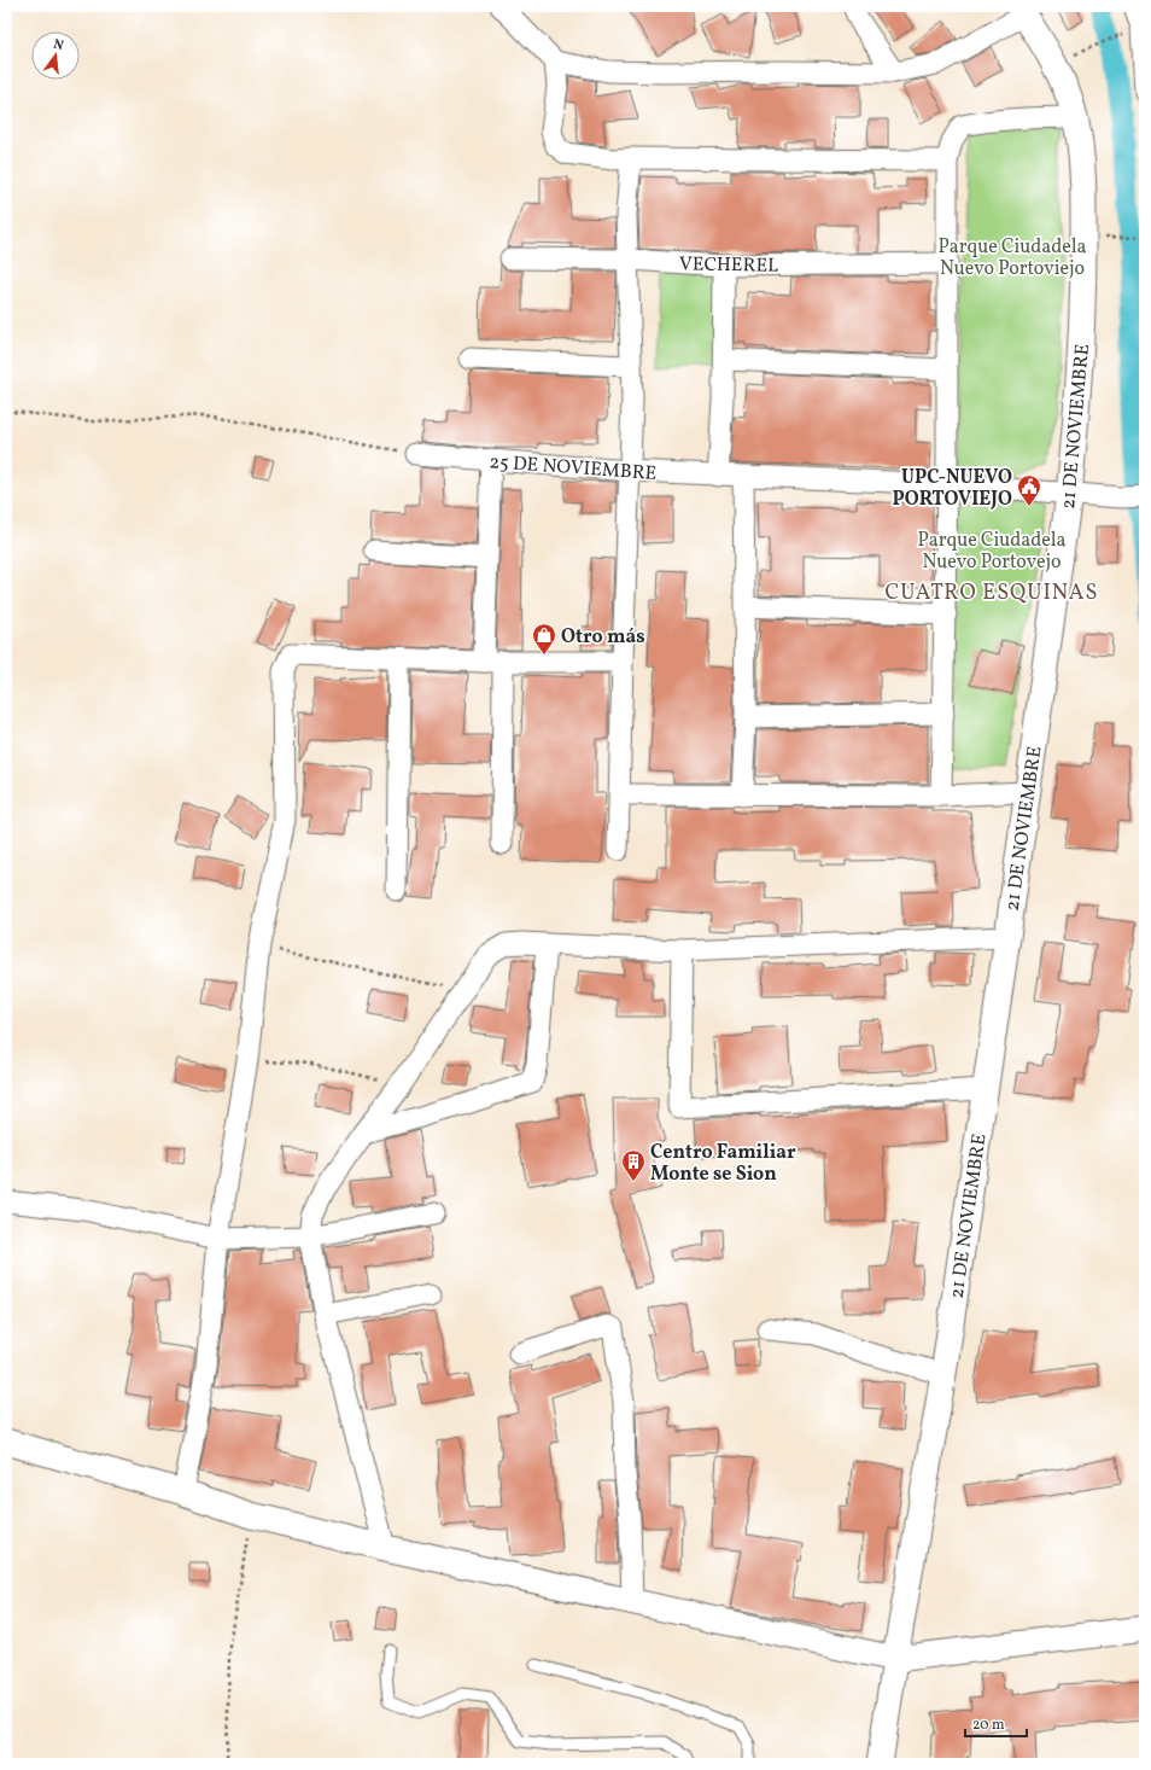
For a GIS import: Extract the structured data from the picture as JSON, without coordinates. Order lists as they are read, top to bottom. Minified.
{"streets":{"street":["VECHEREL","21 DE NOVIEMBRE","25 DE NOVIEMBRE"]},"crossings":[["21 DE NOVIEMBRE","25 DE NOVIEMBRE"]],"districts":["CUATRO ESQUINAS"],"parks":["Parque Ciudadela Nuevo Portoviejo","Parque Ciudadela Nuevo Portovejo"],"places":{"public building":["UPC-NUEVO PORTOVIEJO"],"shop":["Otro más"],"building":["Centro Familiar Monte se Sion"]},"scale_bar":"20 m","north":"top"}
